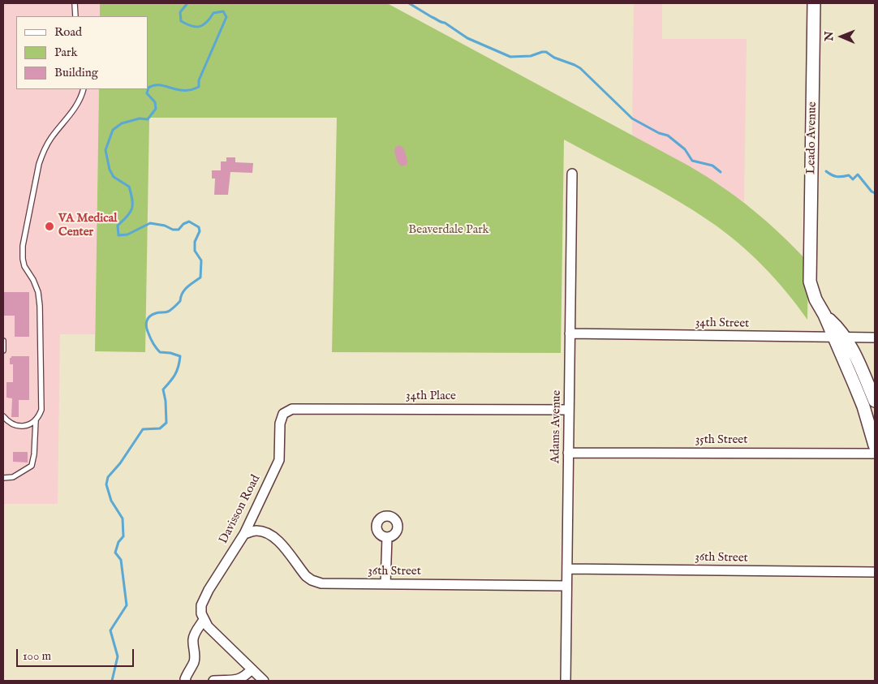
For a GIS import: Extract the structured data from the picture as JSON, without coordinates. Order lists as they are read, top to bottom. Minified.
{"streets":{"street":["Leado Avenue","34th Street","34th Place","Adams Avenue","35th Street","Davisson Road","36th Street"]},"crossings":[["Leado Avenue","34th Street"],["34th Street","Adams Avenue"],["34th Place","Adams Avenue"],["34th Place","Davisson Road"],["Adams Avenue","35th Street"],["Adams Avenue","36th Street"],["Davisson Road","36th Street"]],"parks":["Beaverdale Park"],"places":["VA Medical Center"],"legend":["Road","Park","Building"],"scale_bar":"100 m","north":"left"}
